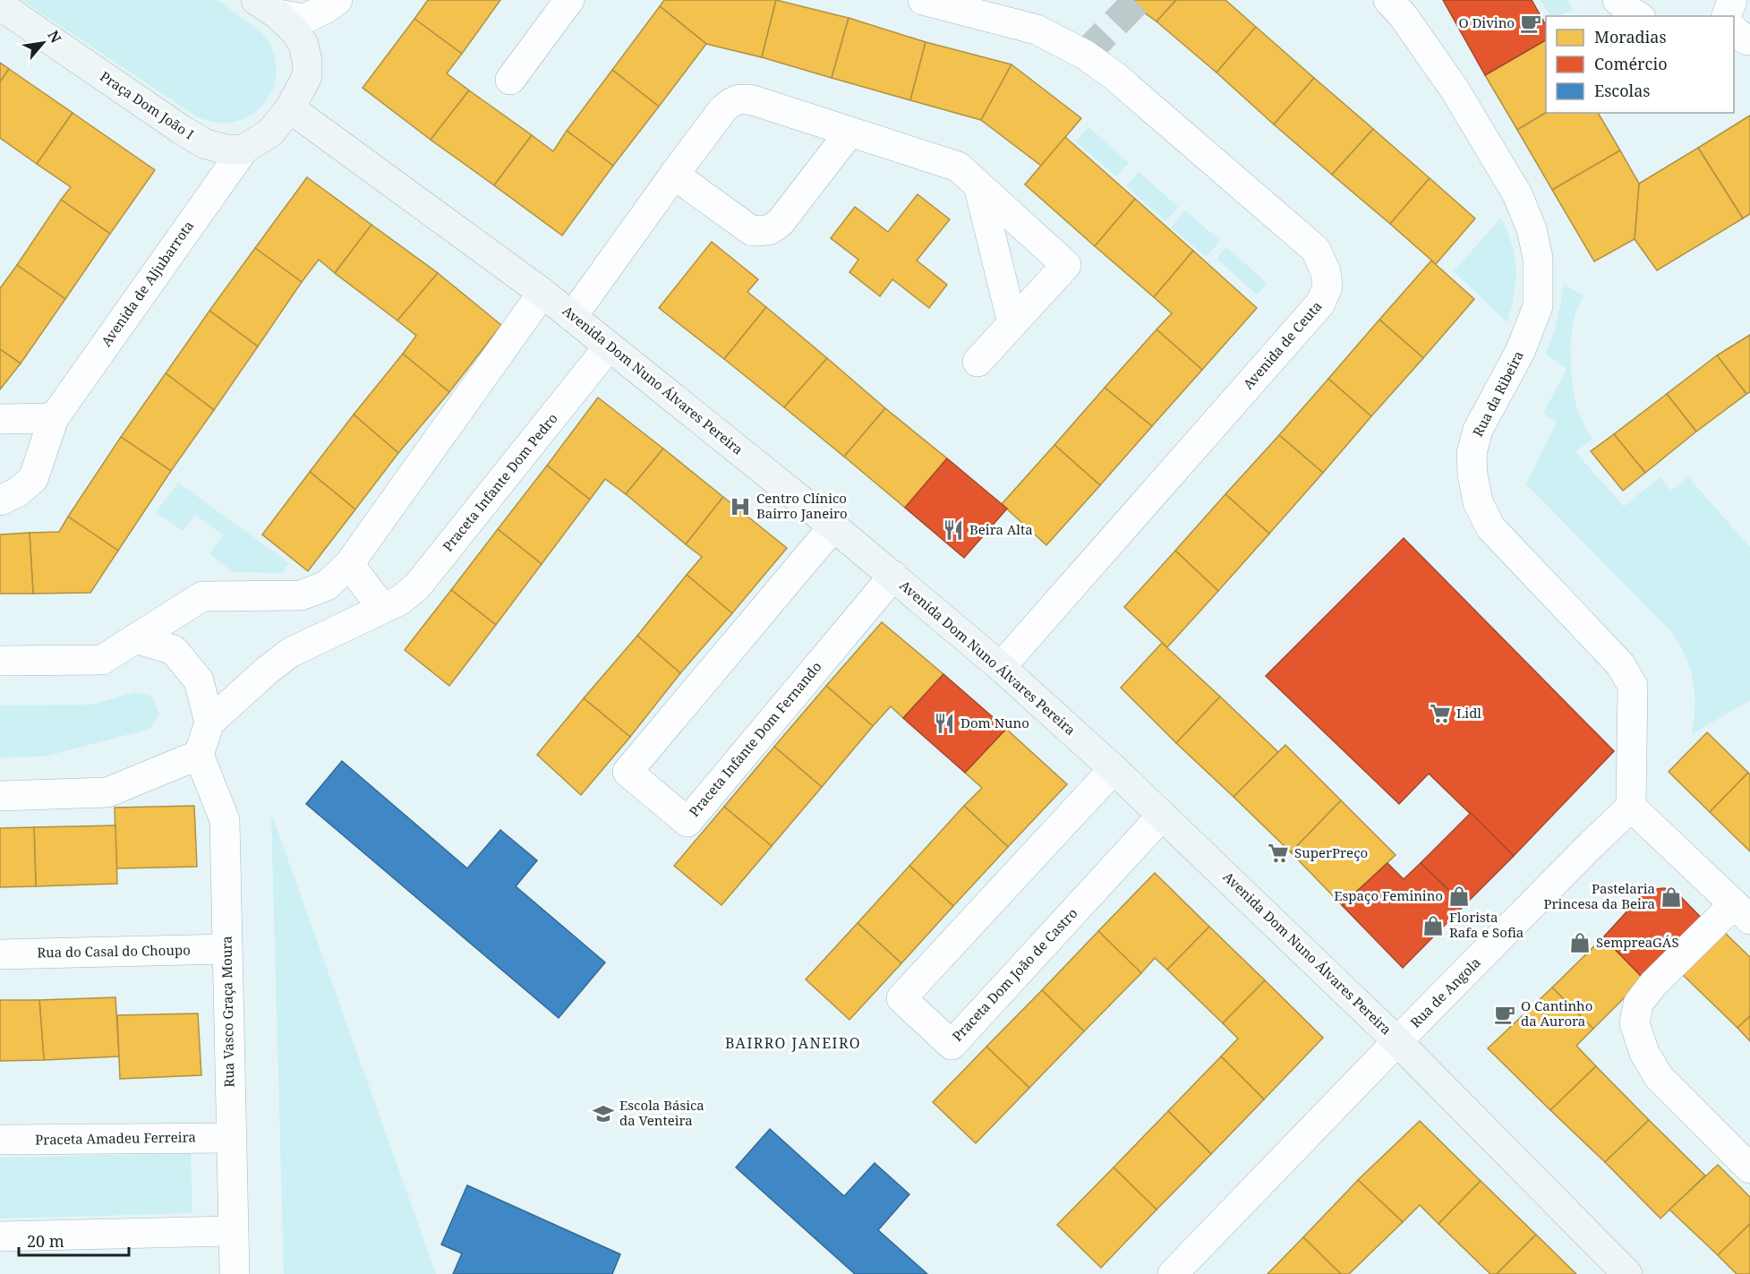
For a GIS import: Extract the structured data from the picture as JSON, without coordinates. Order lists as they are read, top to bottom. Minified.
{"streets":{"street":["Praça Dom João I","Avenida de Aljubarrota","Avenida de Ceuta","Avenida Dom Nuno Álvares Pereira","Rua da Ribeira","Praceta Infante Dom Pedro","Praceta Infante Dom Fernando","Rua do Casal do Choupo","Praceta Dom João de Castro","Rua de Angola","Rua Vasco Graça Moura","Praceta Amadeu Ferreira"]},"crossings":[["Praça Dom João I","Avenida de Aljubarrota"],["Avenida de Ceuta","Avenida Dom Nuno Álvares Pereira"],["Avenida Dom Nuno Álvares Pereira","Praceta Infante Dom Pedro"],["Avenida Dom Nuno Álvares Pereira","Praceta Infante Dom Fernando"],["Avenida Dom Nuno Álvares Pereira","Praceta Dom João de Castro"],["Avenida Dom Nuno Álvares Pereira","Rua de Angola"],["Rua da Ribeira","Rua de Angola"],["Praceta Infante Dom Pedro","Rua Vasco Graça Moura"],["Rua do Casal do Choupo","Rua Vasco Graça Moura"],["Rua Vasco Graça Moura","Praceta Amadeu Ferreira"]],"districts":["BAIRRO JANEIRO"],"places":{"cafe":["O Divino","O Cantinho da Aurora"],"hospital":["Centro Clínico Bairro Janeiro"],"restaurant":["Beira Alta","Dom Nuno"],"supermarket":["Lidl","SuperPreço"],"shop":["Espaço Feminino","Pastelaria Princesa da Beira","Florista Rafa e Sofia","SempreaGÁS"],"school or university":["Escola Básica da Venteira"]},"legend":["Moradias","Comércio","Escolas"],"scale_bar":"20 m","north":"top right"}
